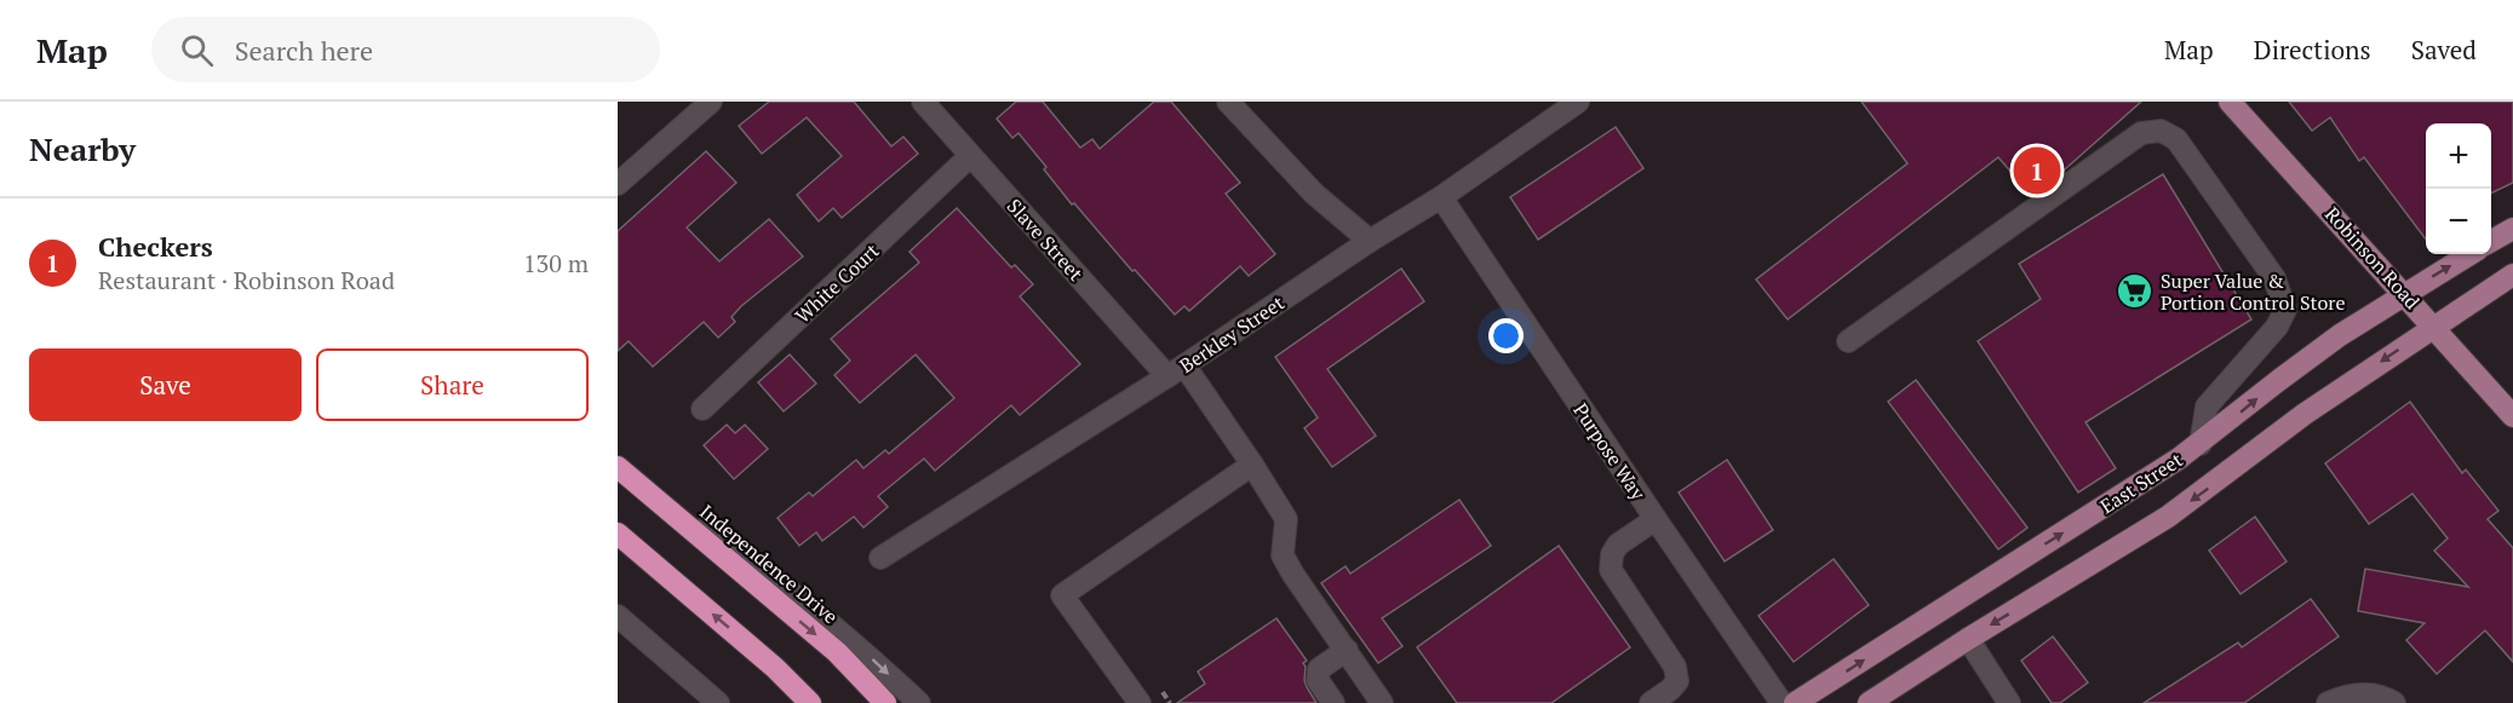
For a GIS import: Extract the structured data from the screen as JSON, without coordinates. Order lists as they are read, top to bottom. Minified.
{"streets":{"highway":["Independence Drive"],"main road":["Robinson Road","East Street"],"street":["Slave Street","White Court","Berkley Street","Purpose Way"]},"crossings":[["Slave Street","White Court"],["Slave Street","Berkley Street"],["Robinson Road","East Street"],["Berkley Street","Purpose Way"]],"places":{"supermarket":["Super Value & Portion Control Store"]},"page":{"header":"Map","search":"Search here","nav":["Map","Directions","Saved"],"heading":"Nearby","map_buttons":["+","−"],"pins":"1","list":[{"mark":"1","name":"Checkers","note":"Restaurant · Robinson Road","value":"130 m"}],"buttons":["Save","Share"]}}
